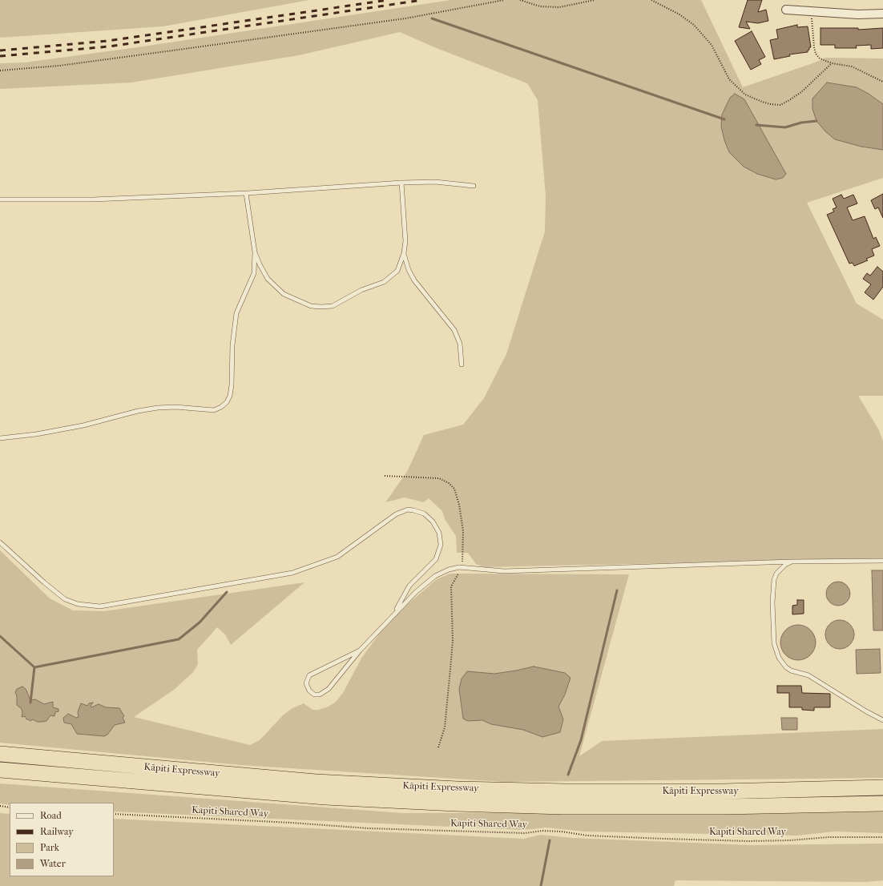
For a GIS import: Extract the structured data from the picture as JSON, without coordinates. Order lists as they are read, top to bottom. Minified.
{"streets":{"highway":["Kāpiti Expressway"],"path":["Kapiti Shared Way"]},"legend":["Road","Railway","Park","Water"]}
